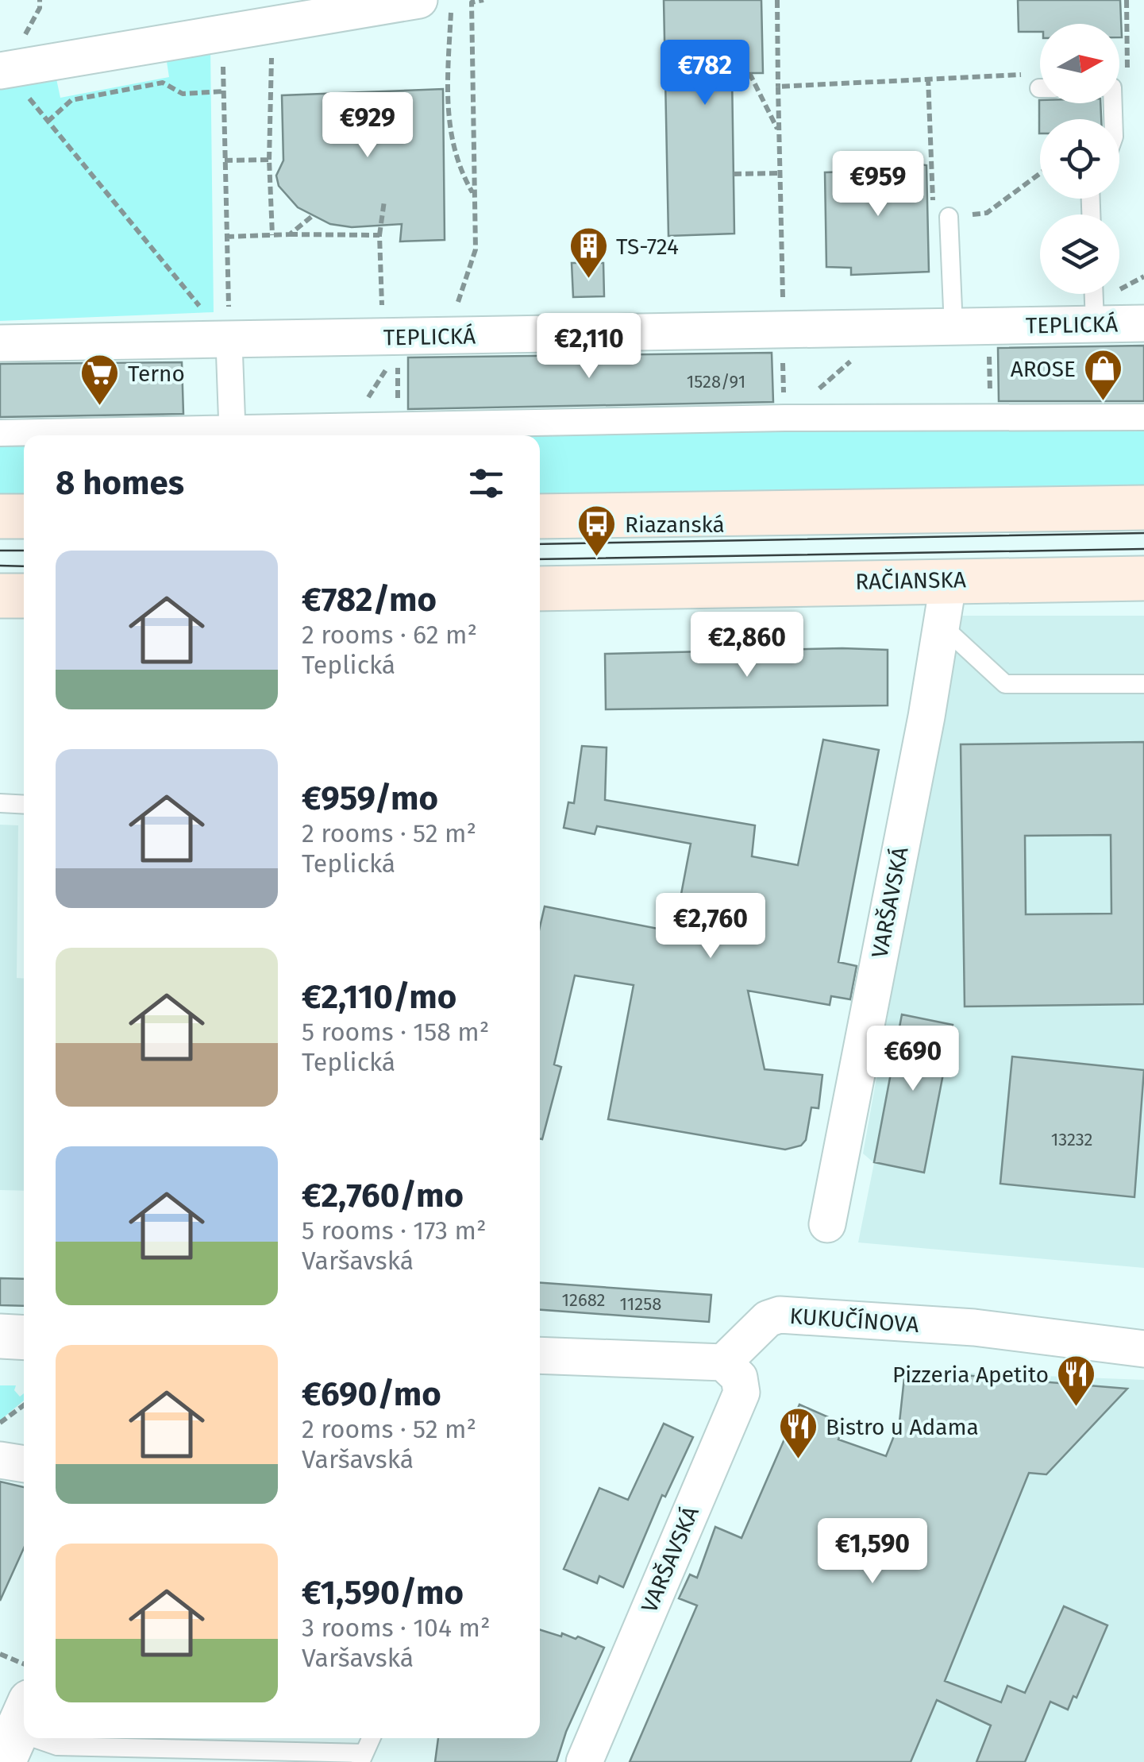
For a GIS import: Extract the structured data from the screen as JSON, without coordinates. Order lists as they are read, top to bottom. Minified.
{"streets":{"main road":["RAČIANSKA"],"street":["TEPLICKÁ","VARŠAVSKÁ","KUKUČÍNOVA"]},"crossings":[["RAČIANSKA","VARŠAVSKÁ"],["VARŠAVSKÁ","KUKUČÍNOVA"]],"places":{"building":["TS-724"],"shop":["AROSE"],"supermarket":["Terno"],"bus stop":["Riazanská"],"restaurant":["Pizzeria Apetito","Bistro u Adama"]},"house_numbers":["1528/91","13232","12682","11258"],"north":"right","page":{"price":["€782","€929","€959","€2,110","€2,860","€2,760","€690","€1,590"],"heading":"8 homes","list":[{"name":"€782/mo","note":"2 rooms · 62 m² · Teplická"},{"name":"€959/mo","note":"2 rooms · 52 m² · Teplická"},{"name":"€2,110/mo","note":"5 rooms · 158 m² · Teplická"},{"name":"€2,760/mo","note":"5 rooms · 173 m² · Varšavská"},{"name":"€690/mo","note":"2 rooms · 52 m² · Varšavská"},{"name":"€1,590/mo","note":"3 rooms · 104 m² · Varšavská"}]}}
